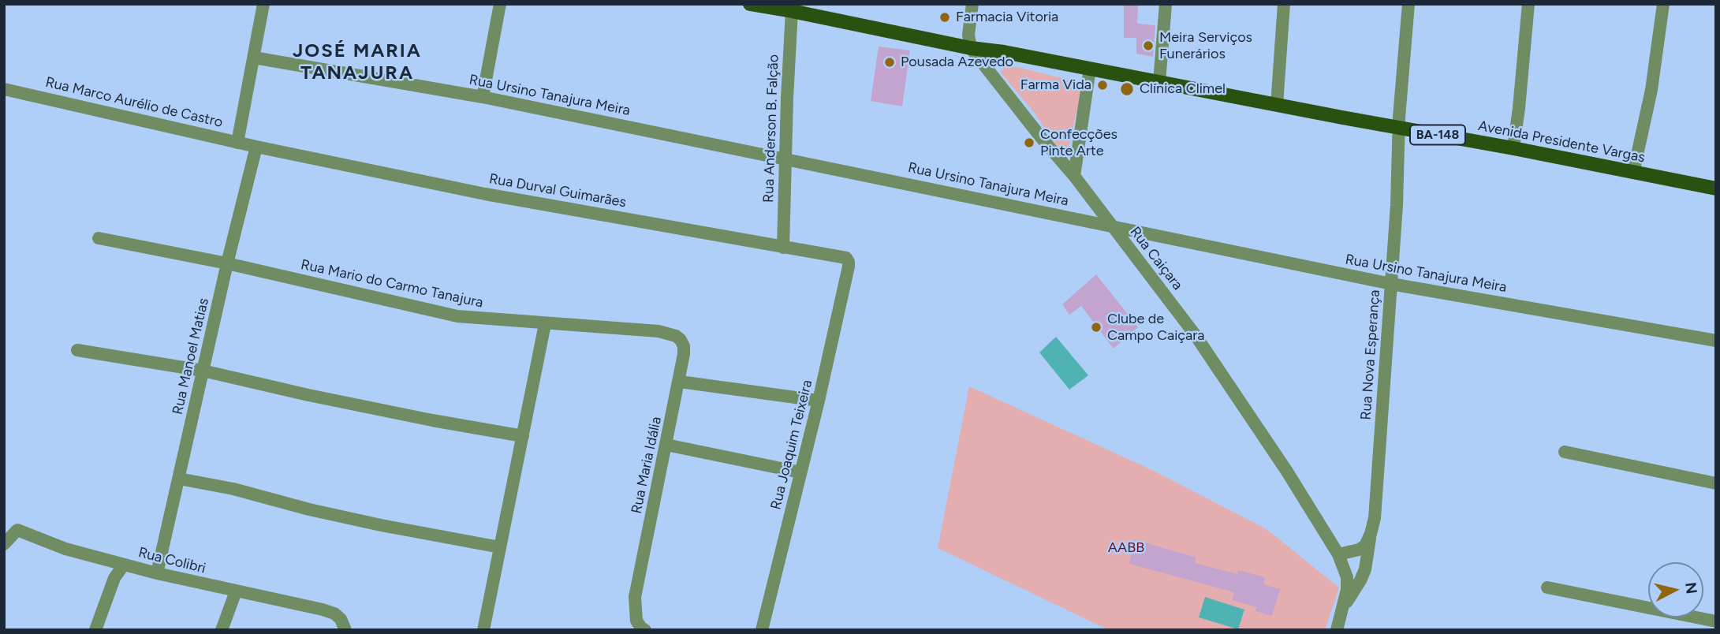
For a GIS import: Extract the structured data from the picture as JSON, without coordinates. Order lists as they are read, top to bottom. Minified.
{"streets":{"main road":["BA-148","Avenida Presidente Vargas"],"street":["Rua Ursino Tanajura Meira","Rua Marco Aurélio de Castro","Rua Anderson B. Falção","Rua Durval Guimarães","Rua Caiçara","Rua Mario do Carmo Tanajura","Rua Nova Esperança","Rua Manoel Matias","Rua Joaquim Teixeira","Rua Maria Idália","Rua Colibri"]},"crossings":[["Rua Ursino Tanajura Meira","Rua Anderson B. Falção"],["Rua Ursino Tanajura Meira","Rua Caiçara"],["Rua Ursino Tanajura Meira","Rua Nova Esperança"],["Rua Marco Aurélio de Castro","Rua Durval Guimarães"],["Rua Marco Aurélio de Castro","Rua Manoel Matias"],["Rua Anderson B. Falção","Avenida Presidente Vargas"],["Rua Anderson B. Falção","Rua Durval Guimarães"],["Avenida Presidente Vargas","Rua Caiçara"],["Avenida Presidente Vargas","Rua Nova Esperança"],["Rua Durval Guimarães","Rua Manoel Matias"],["Rua Durval Guimarães","Rua Joaquim Teixeira"],["Rua Caiçara","Rua Nova Esperança"],["Rua Mario do Carmo Tanajura","Rua Manoel Matias"],["Rua Mario do Carmo Tanajura","Rua Maria Idália"],["Rua Manoel Matias","Rua Colibri"]],"districts":["JOSÉ MARIA TANAJURA"],"parks":["AABB"],"places":["Farmacia Vitoria","Meira Serviços Funerários","Pousada Azevedo","Farma Vida","Clínica Climel","Confecções Pinte Arte","Clube de Campo Caiçara"],"north":"right"}
